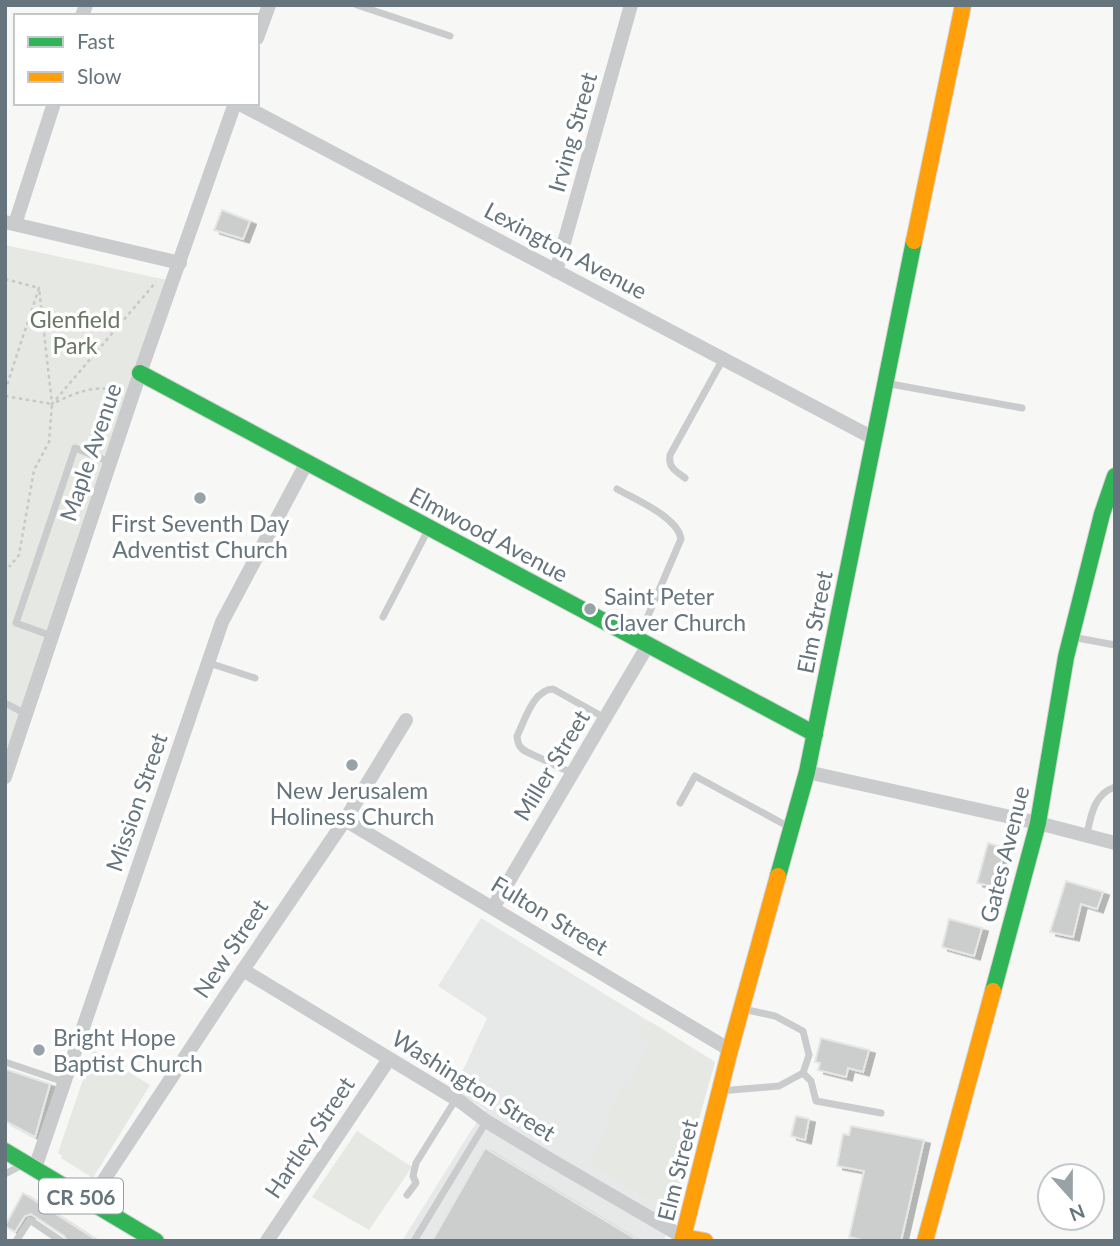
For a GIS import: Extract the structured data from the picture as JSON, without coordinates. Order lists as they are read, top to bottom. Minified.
{"streets":{"street":["Irving Street","Lexington Avenue","Maple Avenue","Elmwood Avenue","Elm Street","Miller Street","Mission Street","Gates Avenue","Fulton Street","New Street","Washington Street","Hartley Street","CR 506"]},"crossings":[["Irving Street","Lexington Avenue"],["Lexington Avenue","Elm Street"],["Maple Avenue","Elmwood Avenue"],["Elmwood Avenue","Elm Street"],["Elmwood Avenue","Miller Street"],["Elmwood Avenue","Mission Street"],["Elm Street","Fulton Street"],["Elm Street","Washington Street"],["Miller Street","Fulton Street"],["Mission Street","CR 506"],["Fulton Street","New Street"],["New Street","Washington Street"],["New Street","CR 506"],["Washington Street","Hartley Street"]],"parks":["Glenfield Park"],"places":["First Seventh Day Adventist Church","Saint Peter Claver Church","New Jerusalem Holiness Church","Bright Hope Baptist Church"],"legend":["Fast","Slow"],"north":"bottom"}
